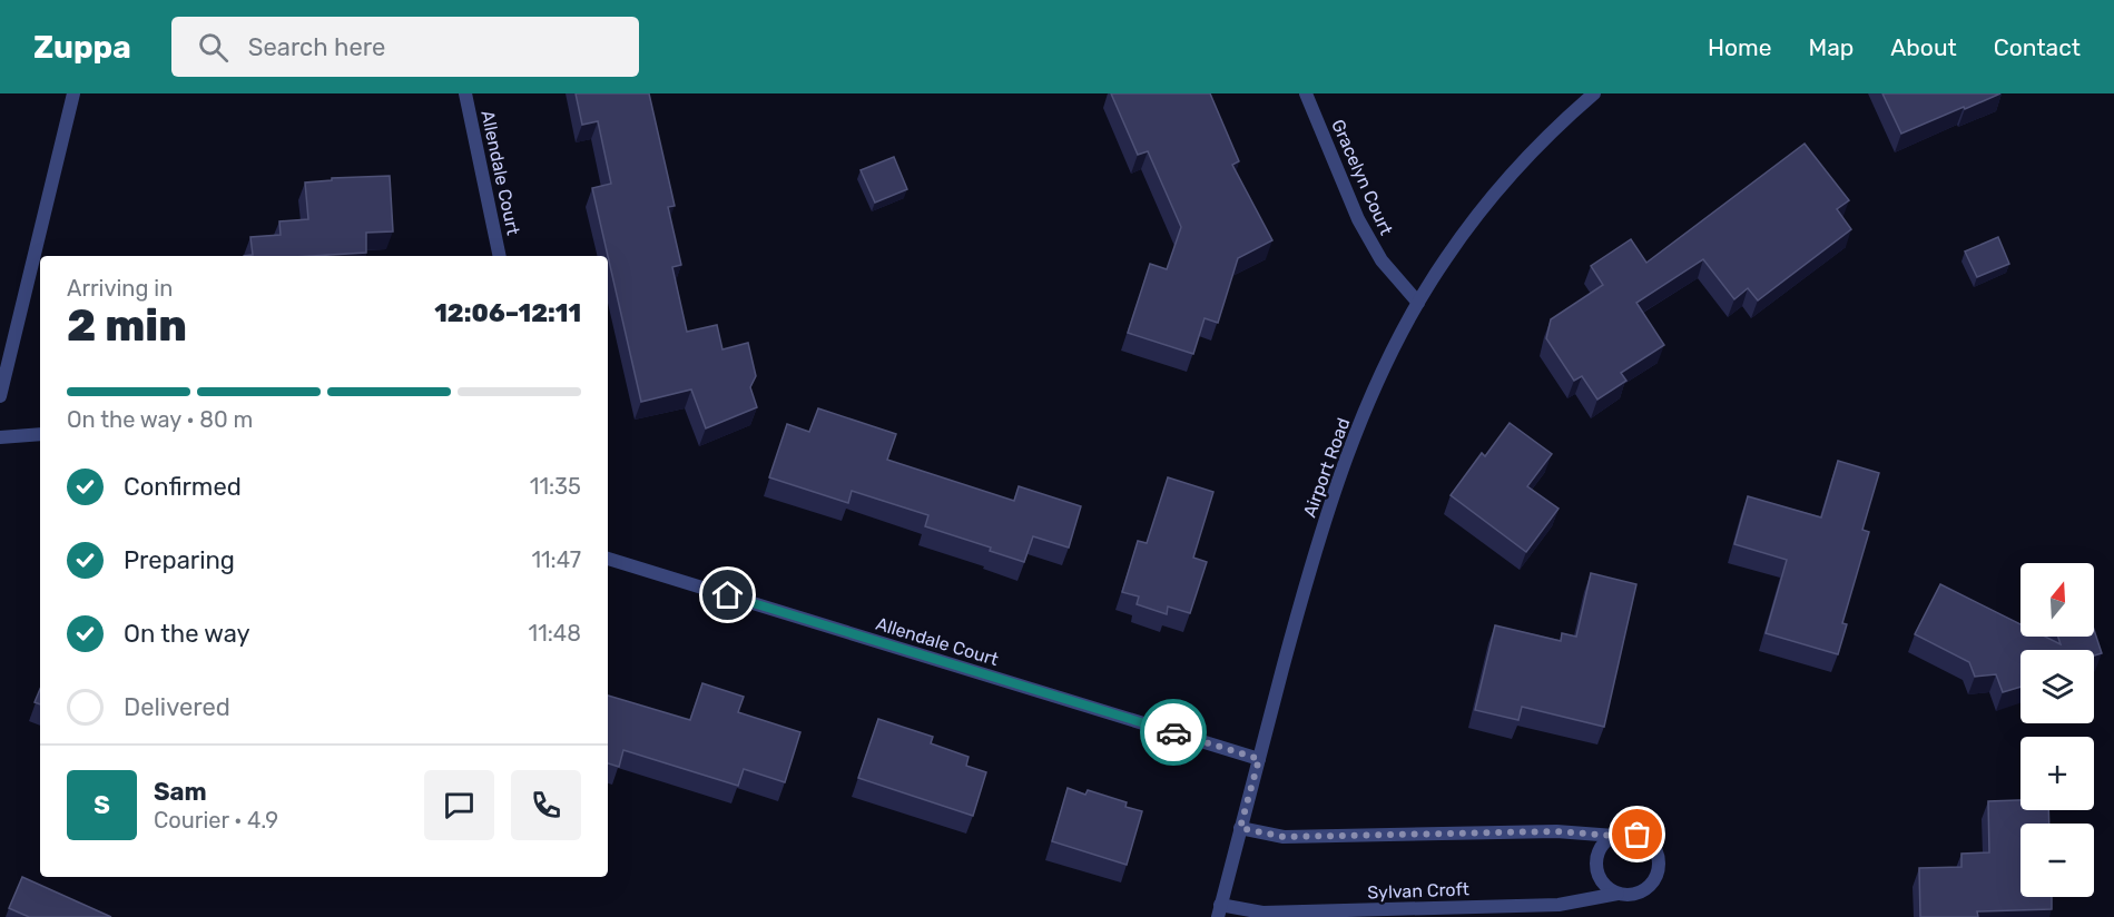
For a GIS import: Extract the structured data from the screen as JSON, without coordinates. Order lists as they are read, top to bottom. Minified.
{"streets":{"street":["Allendale Court","Gracelyn Court","Airport Road","Sylvan Croft"]},"crossings":[["Allendale Court","Airport Road"],["Gracelyn Court","Airport Road"],["Airport Road","Sylvan Croft"]],"north":"top","page":{"header":"Zuppa","search":"Search here","nav":["Home","Map","About","Contact"],"heading":["2 min","Arriving in","12:06–12:11"],"panel":["Sam","Courier · 4.9"],"bar":"On the way · 80 m","list":[["Confirmed","11:35"],["Preparing","11:47"],["On the way","11:48"],"Delivered"],"map_buttons":["+","−"],"round":"S"}}
